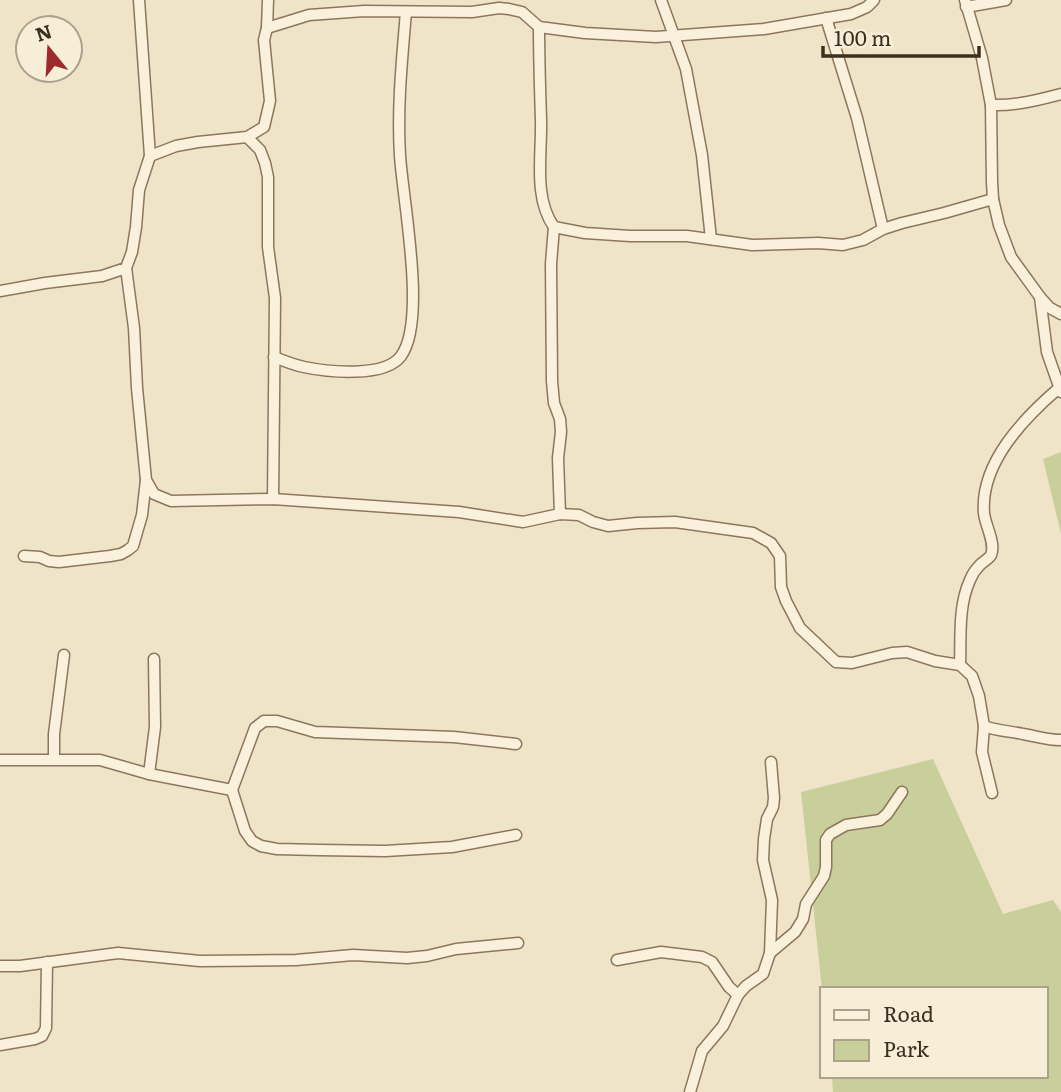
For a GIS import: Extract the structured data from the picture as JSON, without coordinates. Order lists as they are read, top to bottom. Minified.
{"legend":["Road","Park"],"scale_bar":"100 m","north":"top"}
